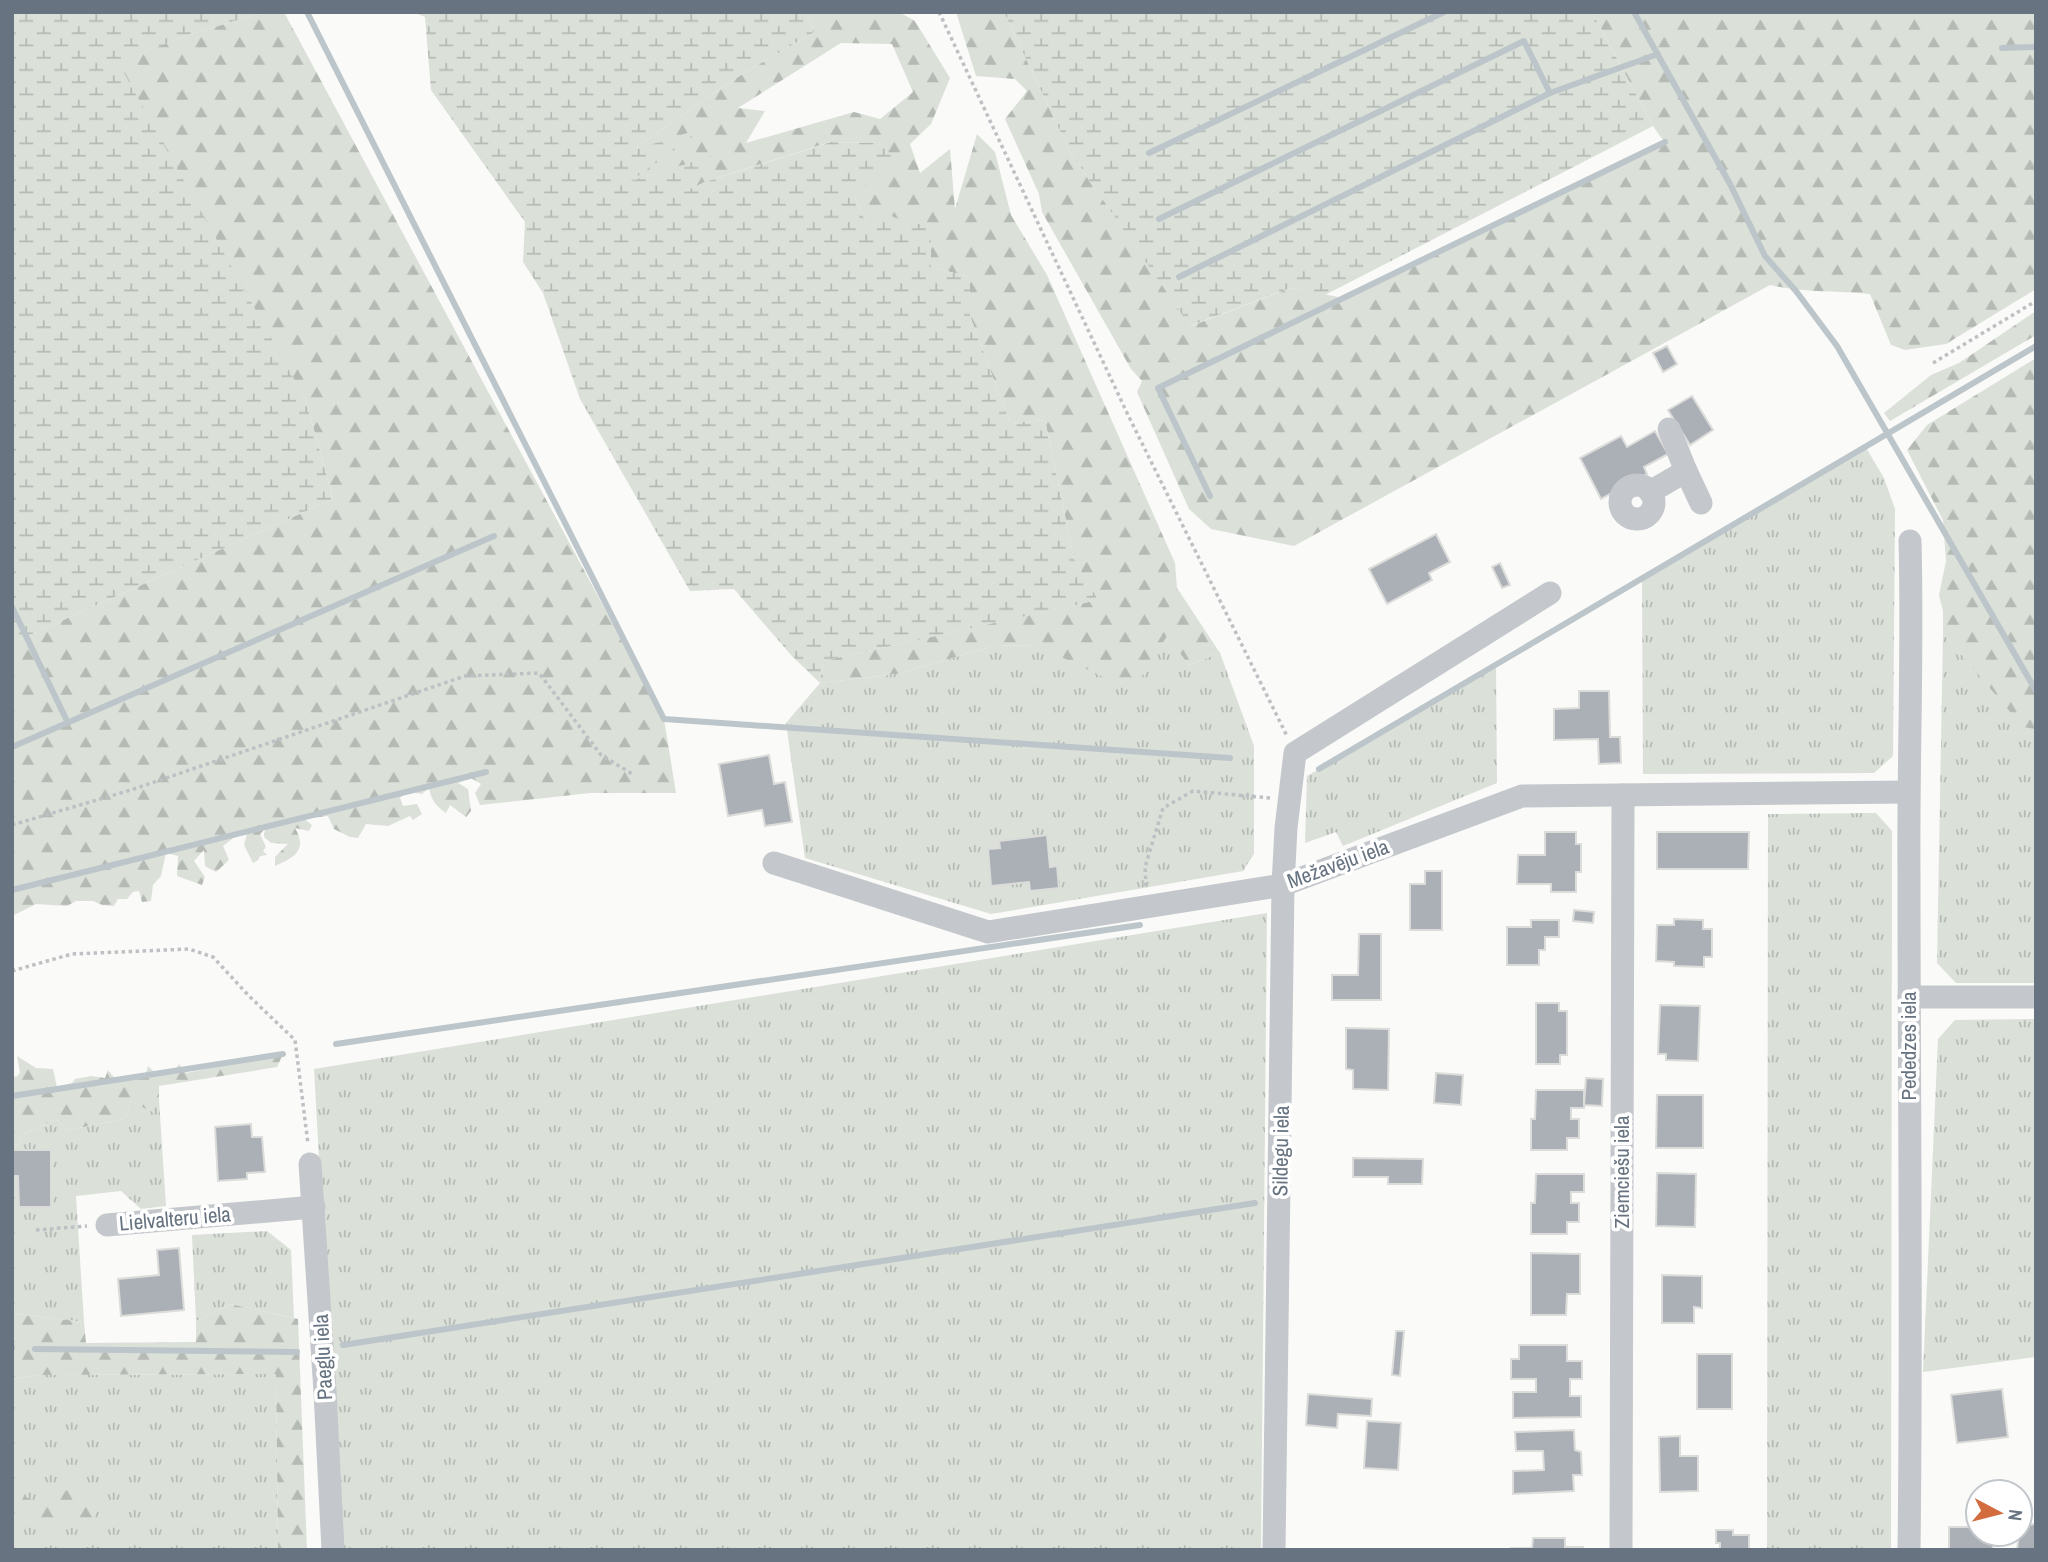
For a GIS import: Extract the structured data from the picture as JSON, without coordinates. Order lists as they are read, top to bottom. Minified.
{"streets":{"street":["Mežavēju iela","Pededzes iela","Sildegu iela","Ziemciešu iela","Lielvalteru iela","Paegļu iela"]},"crossings":[["Mežavēju iela","Pededzes iela"],["Mežavēju iela","Sildegu iela"],["Mežavēju iela","Ziemciešu iela"],["Lielvalteru iela","Paegļu iela"]],"north":"right"}
